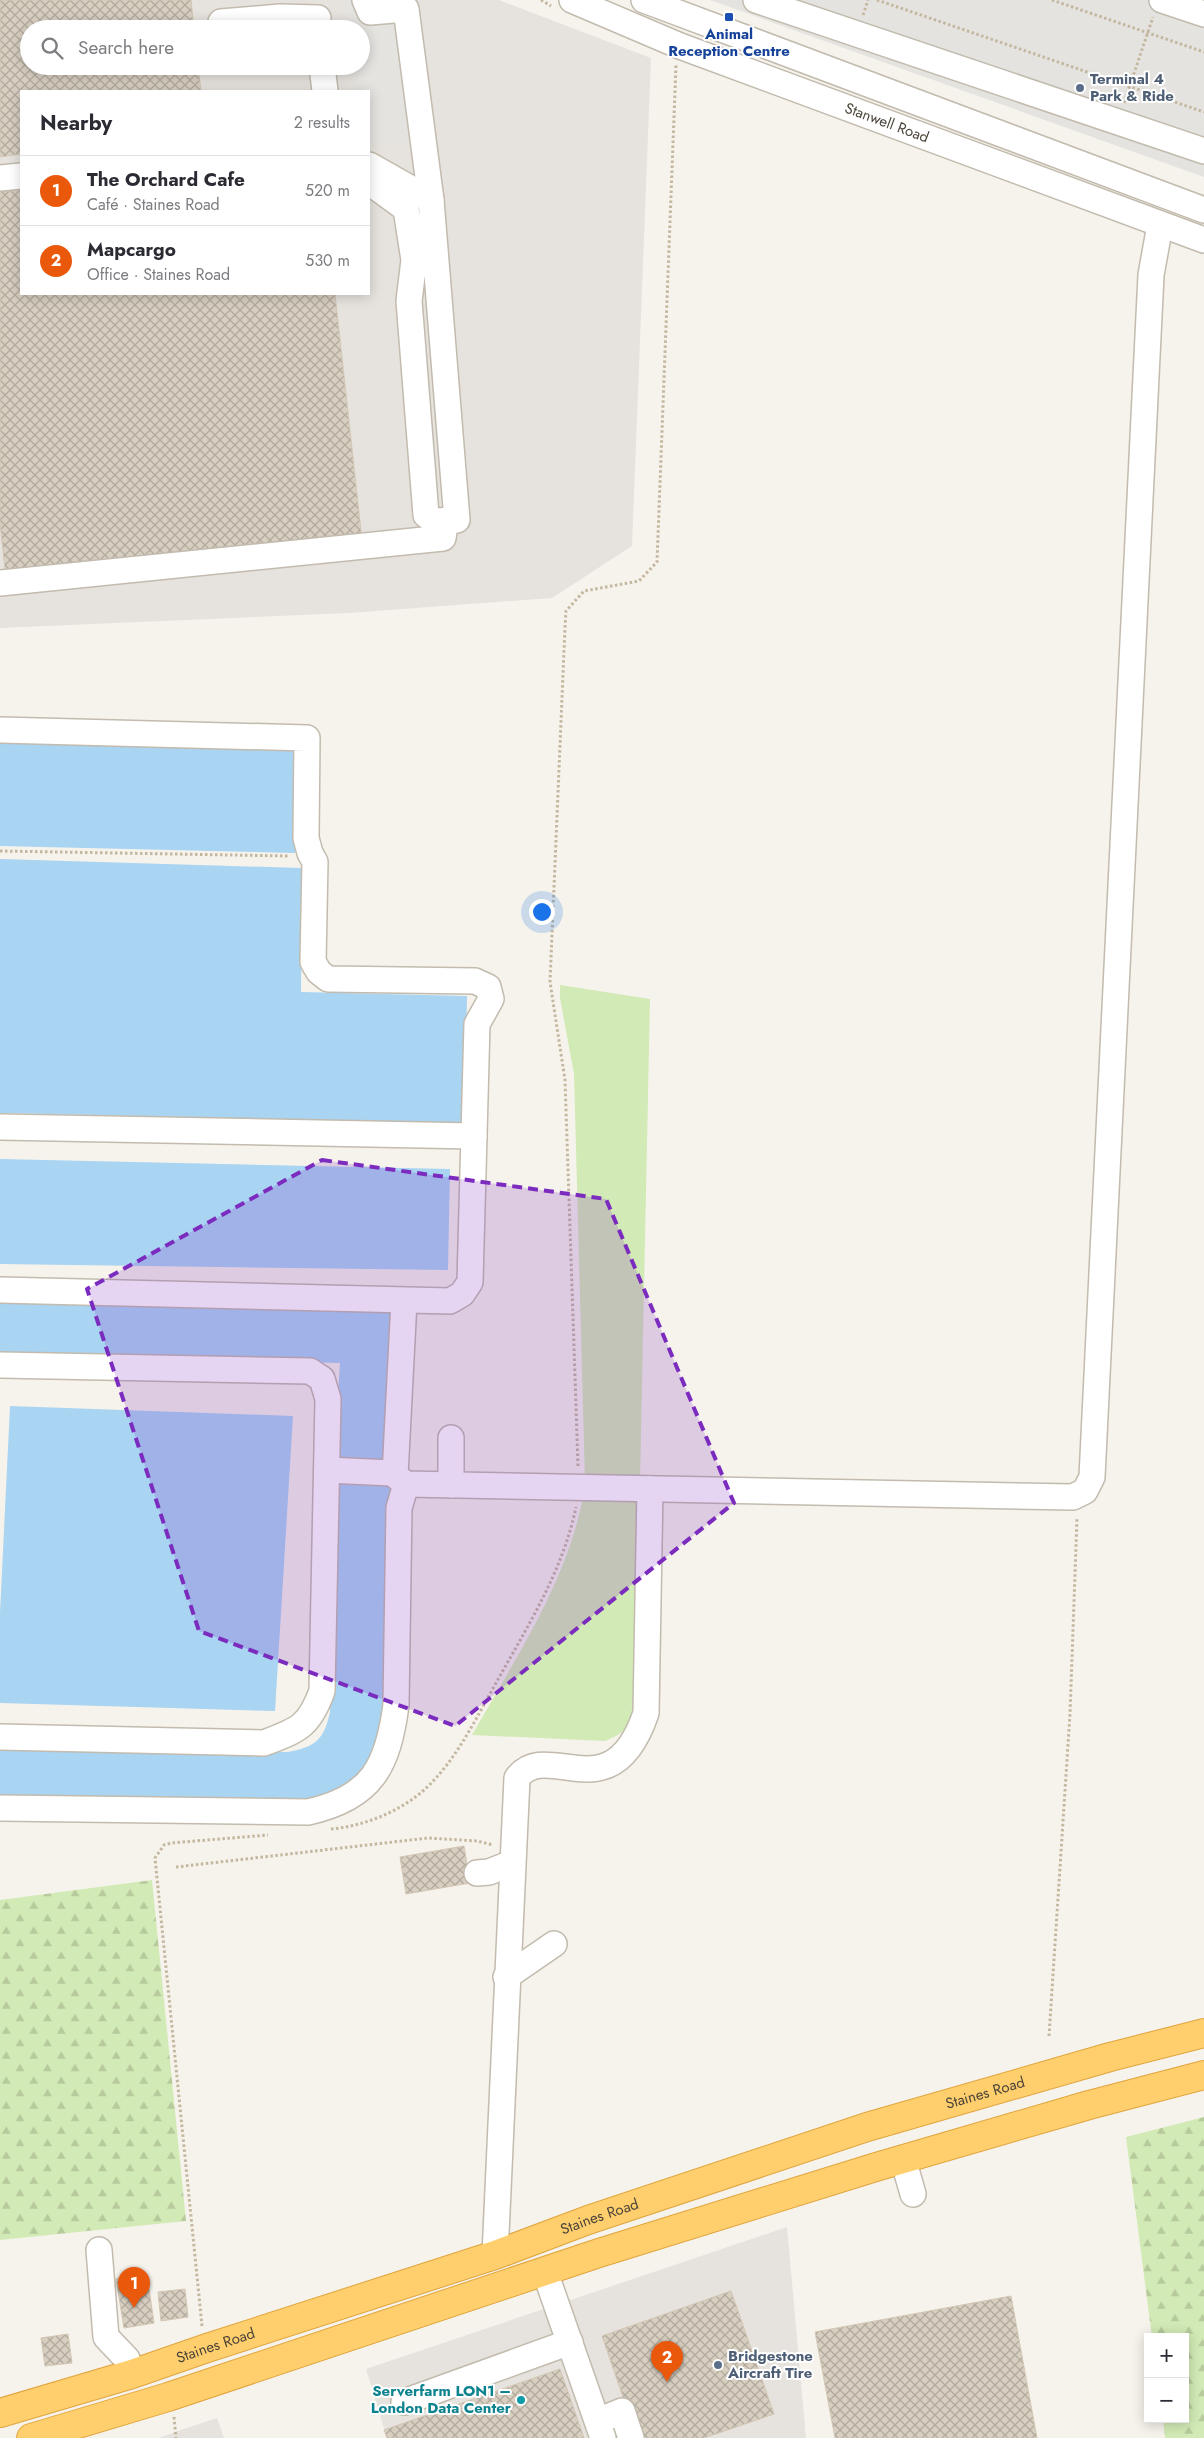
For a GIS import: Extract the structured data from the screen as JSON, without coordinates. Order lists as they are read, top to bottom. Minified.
{"streets":{"highway":["Staines Road"],"street":["Stanwell Road"]},"places":{"transit":["Animal Reception Centre"],"other":["Terminal 4 Park & Ride","Bridgestone Aircraft Tire","Serverfarm LON1 – London Data Center"]},"page":{"search":"Search here","heading":["Nearby","2 results"],"list":[{"mark":"1","name":"The Orchard Cafe","note":"Café · Staines Road","value":"520 m"},{"mark":"2","name":"Mapcargo","note":"Office · Staines Road","value":"530 m"}],"pins":["1","2"],"map_buttons":["+","−"]}}
